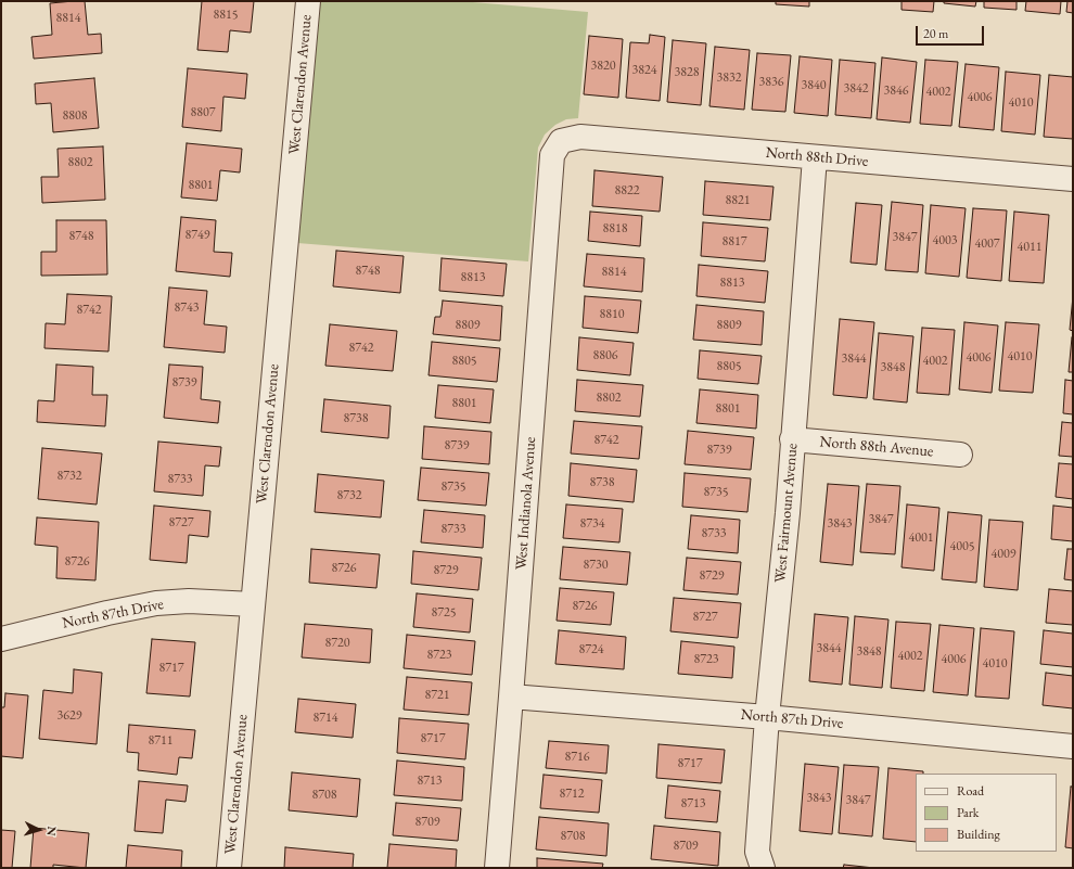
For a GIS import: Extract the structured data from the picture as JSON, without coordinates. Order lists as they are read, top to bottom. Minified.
{"streets":{"street":["West Clarendon Avenue","North 88th Drive","North 88th Avenue","West Indianola Avenue","West Fairmount Avenue","North 87th Drive"]},"crossings":[["West Clarendon Avenue","North 87th Drive"],["North 88th Drive","West Indianola Avenue"],["North 88th Drive","West Fairmount Avenue"],["North 88th Avenue","West Fairmount Avenue"],["West Indianola Avenue","North 87th Drive"],["West Fairmount Avenue","North 87th Drive"]],"house_numbers":["8815","8814","3820","3824","3828","3832","3836","3840","3842","3846","4002","4006","4010","8807","8808","8802","8801","8822","8821","8818","8749","8748","3847","4003","8817","4007","4011","8748","8814","8813","8813","8743","8742","8810","8809","8809","8742","8806","4010","4006","3844","8805","4002","8805","3848","8739","8802","8801","8801","8738","8742","8739","8739","8732","8733","8738","8735","8735","8732","3847","8727","8734","3843","8733","8733","4001","4005","4009","8726","8730","8726","8729","8729","8726","8725","8727","8720","3844","8724","3848","8723","4002","8723","4006","4010","8717","8721","3629","8714","8717","8711","8716","8717","8713","8712","8708","3843","3847","8713","8709","8708","8709"],"legend":["Road","Park","Building"],"scale_bar":"20 m","north":"right"}
